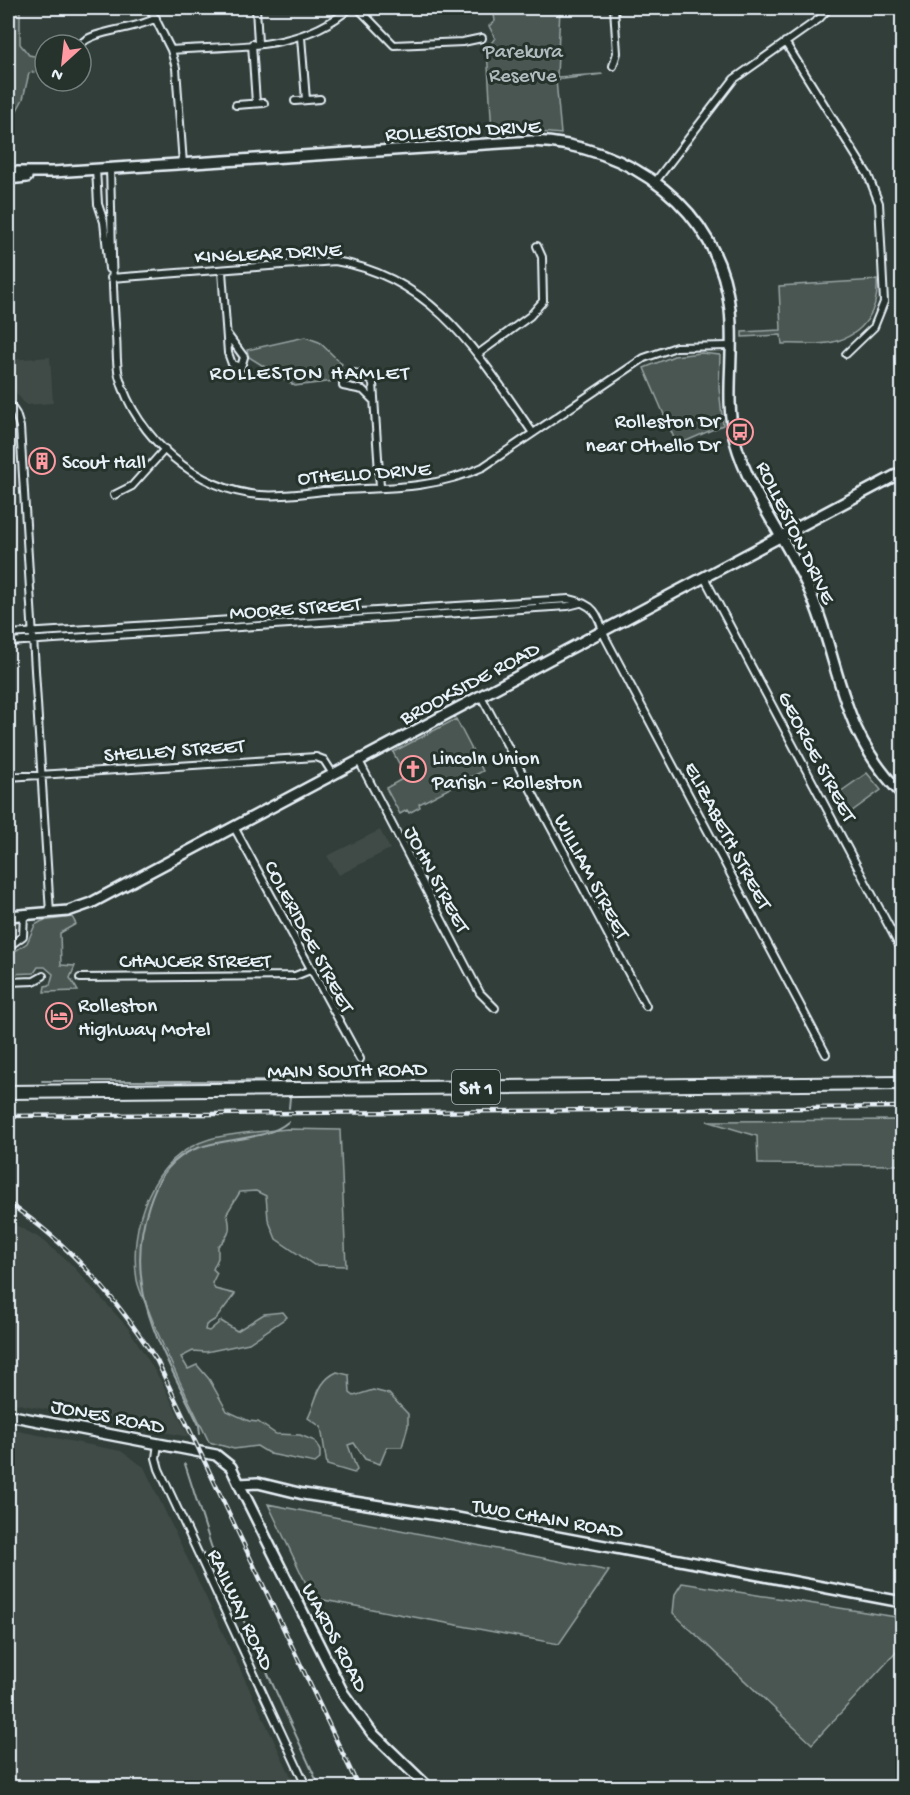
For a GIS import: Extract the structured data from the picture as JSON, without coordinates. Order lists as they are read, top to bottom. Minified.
{"streets":{"highway":["MAIN SOUTH ROAD","SH 1"],"street":["ROLLESTON DRIVE","KINGLEAR DRIVE","OTHELLO DRIVE","MOORE STREET","BROOKSIDE ROAD","SHELLEY STREET","GEORGE STREET","ELIZABETH STREET","WILLIAM STREET","JOHN STREET","COLERIDGE STREET","CHAUCER STREET","JONES ROAD","TWO CHAIN ROAD","RAILWAY ROAD","WARDS ROAD"]},"crossings":[["ROLLESTON DRIVE","OTHELLO DRIVE"],["ROLLESTON DRIVE","BROOKSIDE ROAD"],["KINGLEAR DRIVE","OTHELLO DRIVE"],["BROOKSIDE ROAD","SHELLEY STREET"],["BROOKSIDE ROAD","GEORGE STREET"],["BROOKSIDE ROAD","ELIZABETH STREET"],["BROOKSIDE ROAD","WILLIAM STREET"],["BROOKSIDE ROAD","JOHN STREET"],["BROOKSIDE ROAD","COLERIDGE STREET"],["COLERIDGE STREET","CHAUCER STREET"],["JONES ROAD","TWO CHAIN ROAD"],["JONES ROAD","RAILWAY ROAD"],["JONES ROAD","WARDS ROAD"],["TWO CHAIN ROAD","WARDS ROAD"]],"districts":["ROLLESTON HAMLET"],"parks":["Parekura Reserve"],"places":{"bus stop":["Rolleston Dr near Othello Dr"],"building":["Scout Hall"],"church":["Lincoln Union Parish - Rolleston"],"hotel":["Rolleston Highway Motel"]},"north":"bottom left"}
